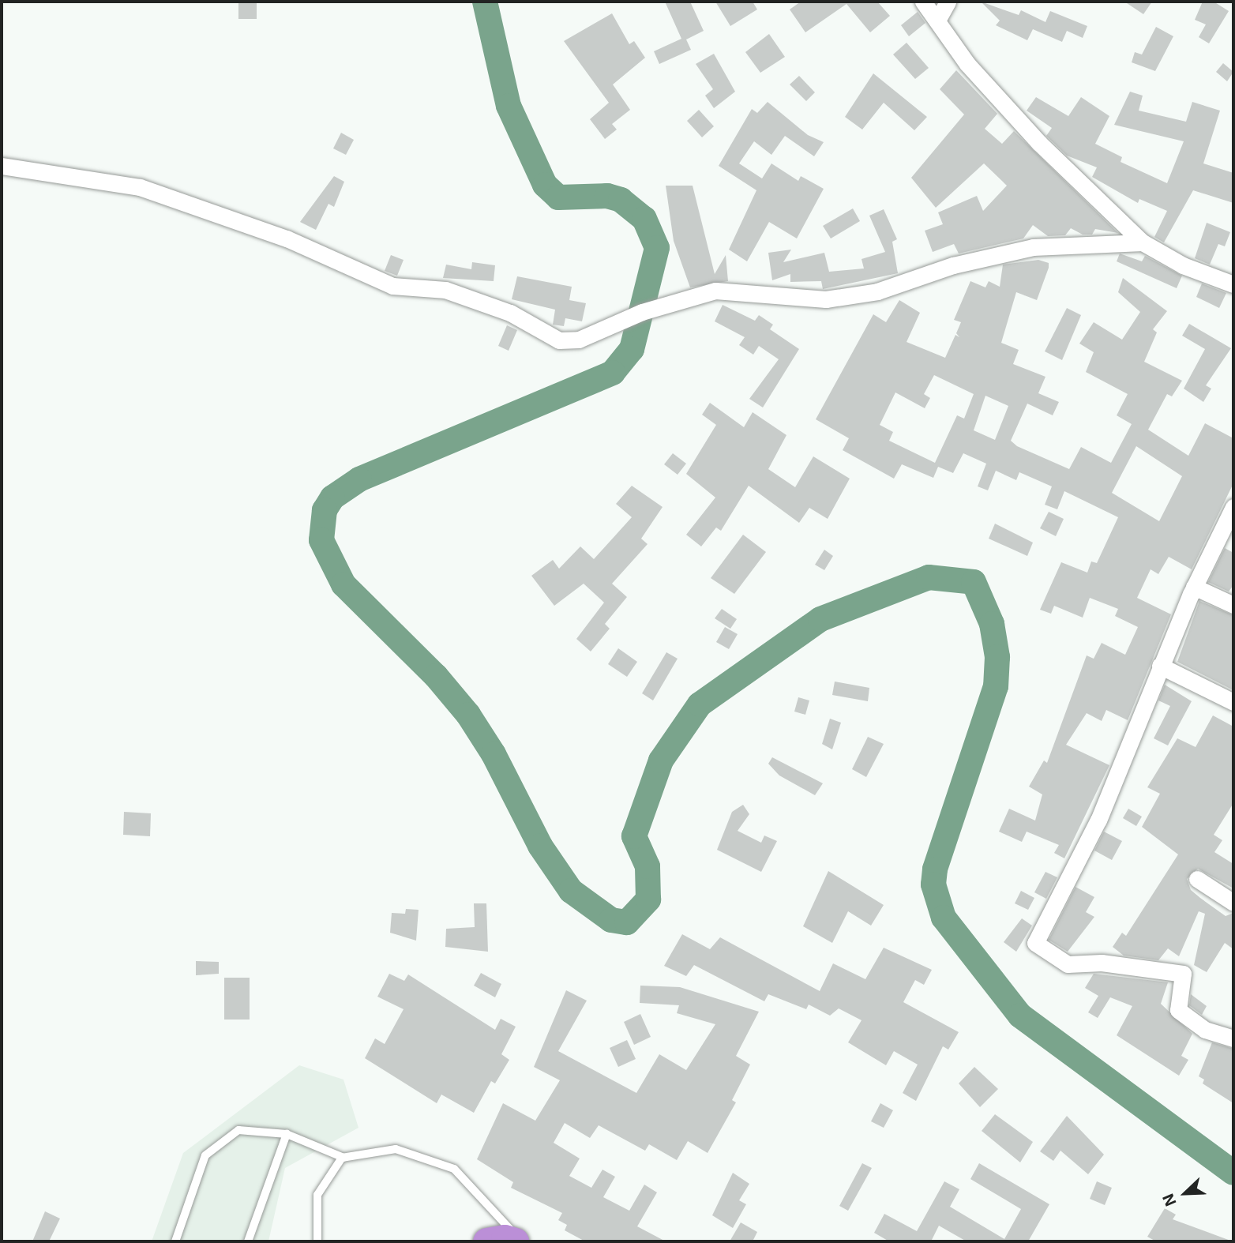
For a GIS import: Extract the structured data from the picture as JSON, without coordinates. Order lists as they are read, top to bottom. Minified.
{"north":"bottom left"}
